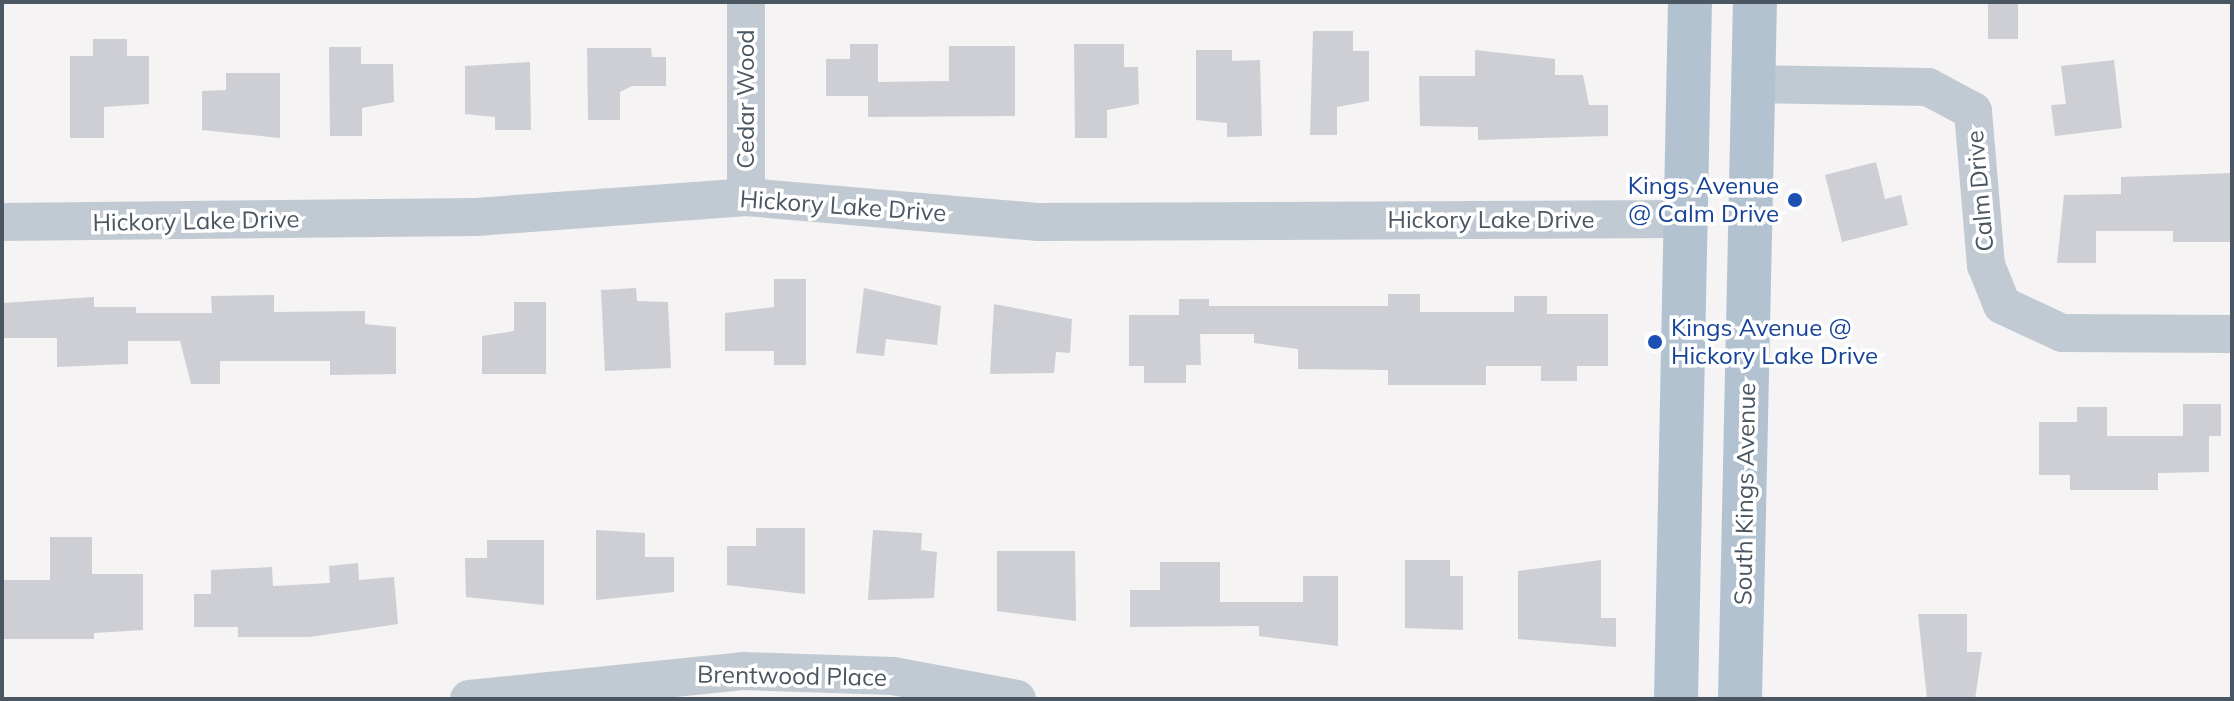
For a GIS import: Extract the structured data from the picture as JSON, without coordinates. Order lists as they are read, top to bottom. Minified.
{"streets":{"main road":["South Kings Avenue"],"street":["Cedar Wood","Calm Drive","Hickory Lake Drive","Brentwood Place"]},"crossings":[["Cedar Wood","Hickory Lake Drive"],["Calm Drive","South Kings Avenue"]],"places":["Kings Avenue @ Calm Drive","Kings Avenue @ Hickory Lake Drive"]}
